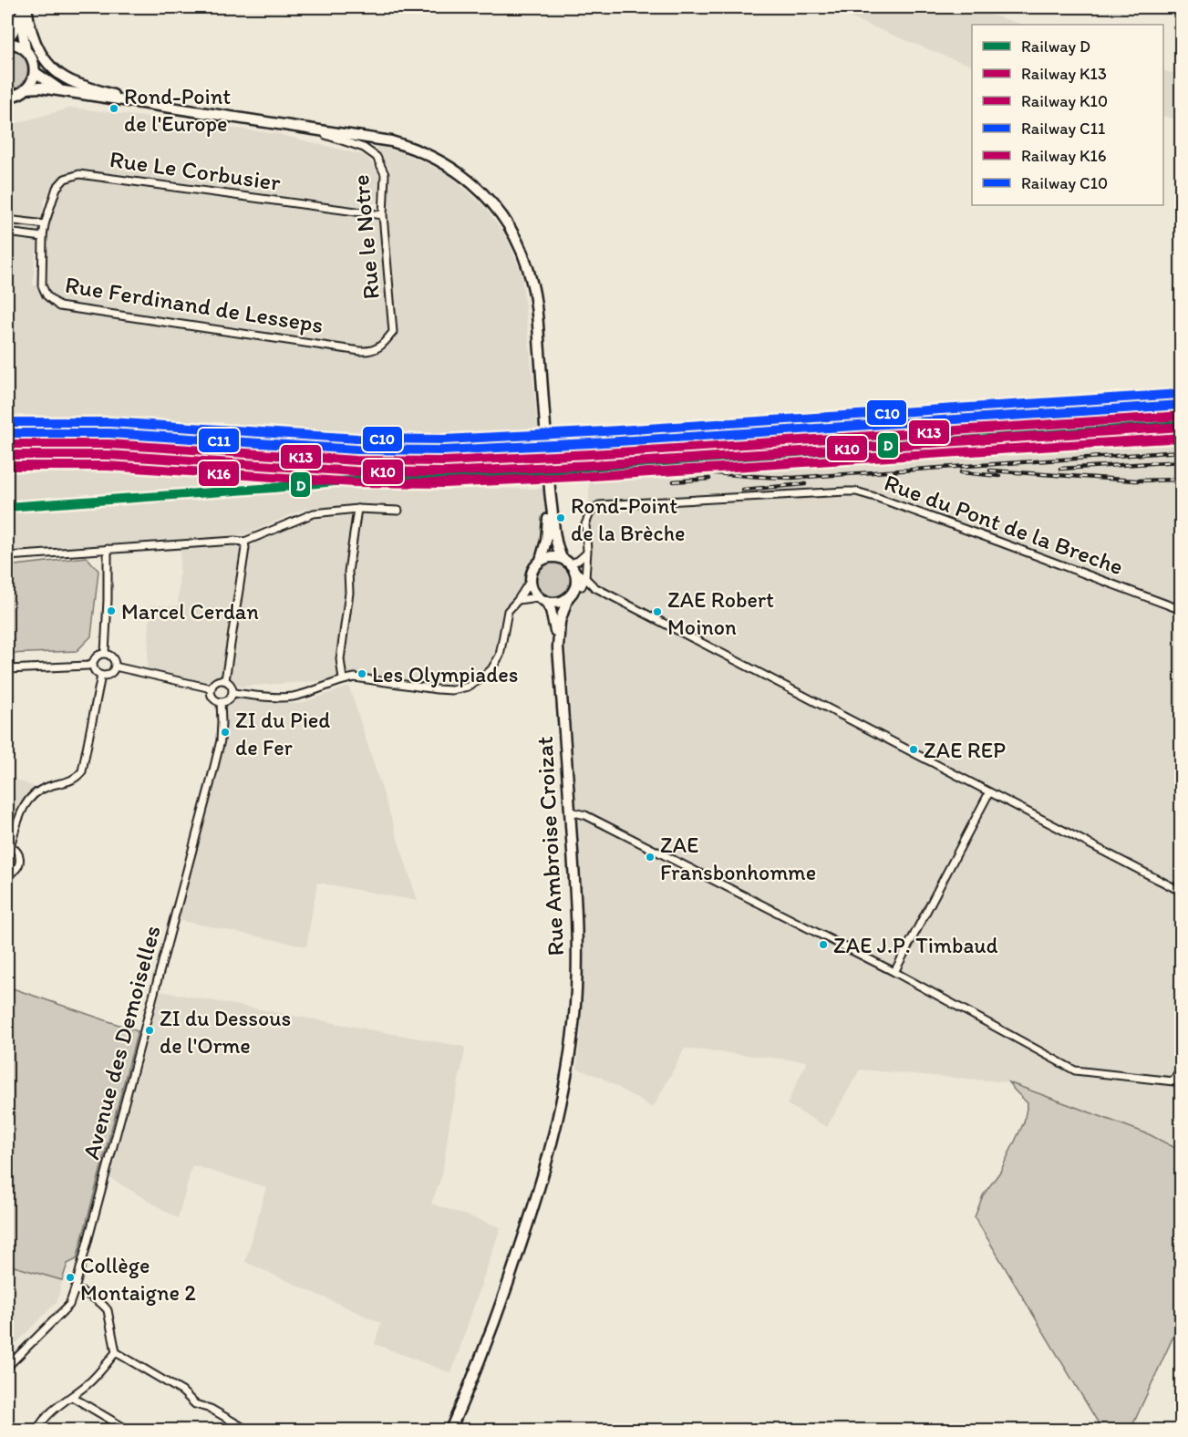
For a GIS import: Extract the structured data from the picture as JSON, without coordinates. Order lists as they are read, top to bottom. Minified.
{"streets":{"main road":["Rue Ambroise Croizat"],"street":["Rue Le Corbusier","Rue le Notre","Rue Ferdinand de Lesseps","Rue du Pont de la Breche","Avenue des Demoiselles"]},"crossings":[["Rue Le Corbusier","Rue le Notre"],["Rue Le Corbusier","Rue Ferdinand de Lesseps"],["Rue le Notre","Rue Ferdinand de Lesseps"]],"places":["Rond-Point de l'Europe","Rond-Point de la Brèche","Marcel Cerdan","ZAE Robert Moinon","Les Olympiades","ZI du Pied de Fer","ZAE REP","ZAE Fransbonhomme","ZAE J.P. Timbaud","ZI du Dessous de l'Orme","Collège Montaigne 2"],"lines":["rail line C10","rail line C11","rail line K13","rail line D","rail line K10","rail line K16"],"legend":["Railway D","Railway K13","Railway K10","Railway C11","Railway K16","Railway C10"]}
